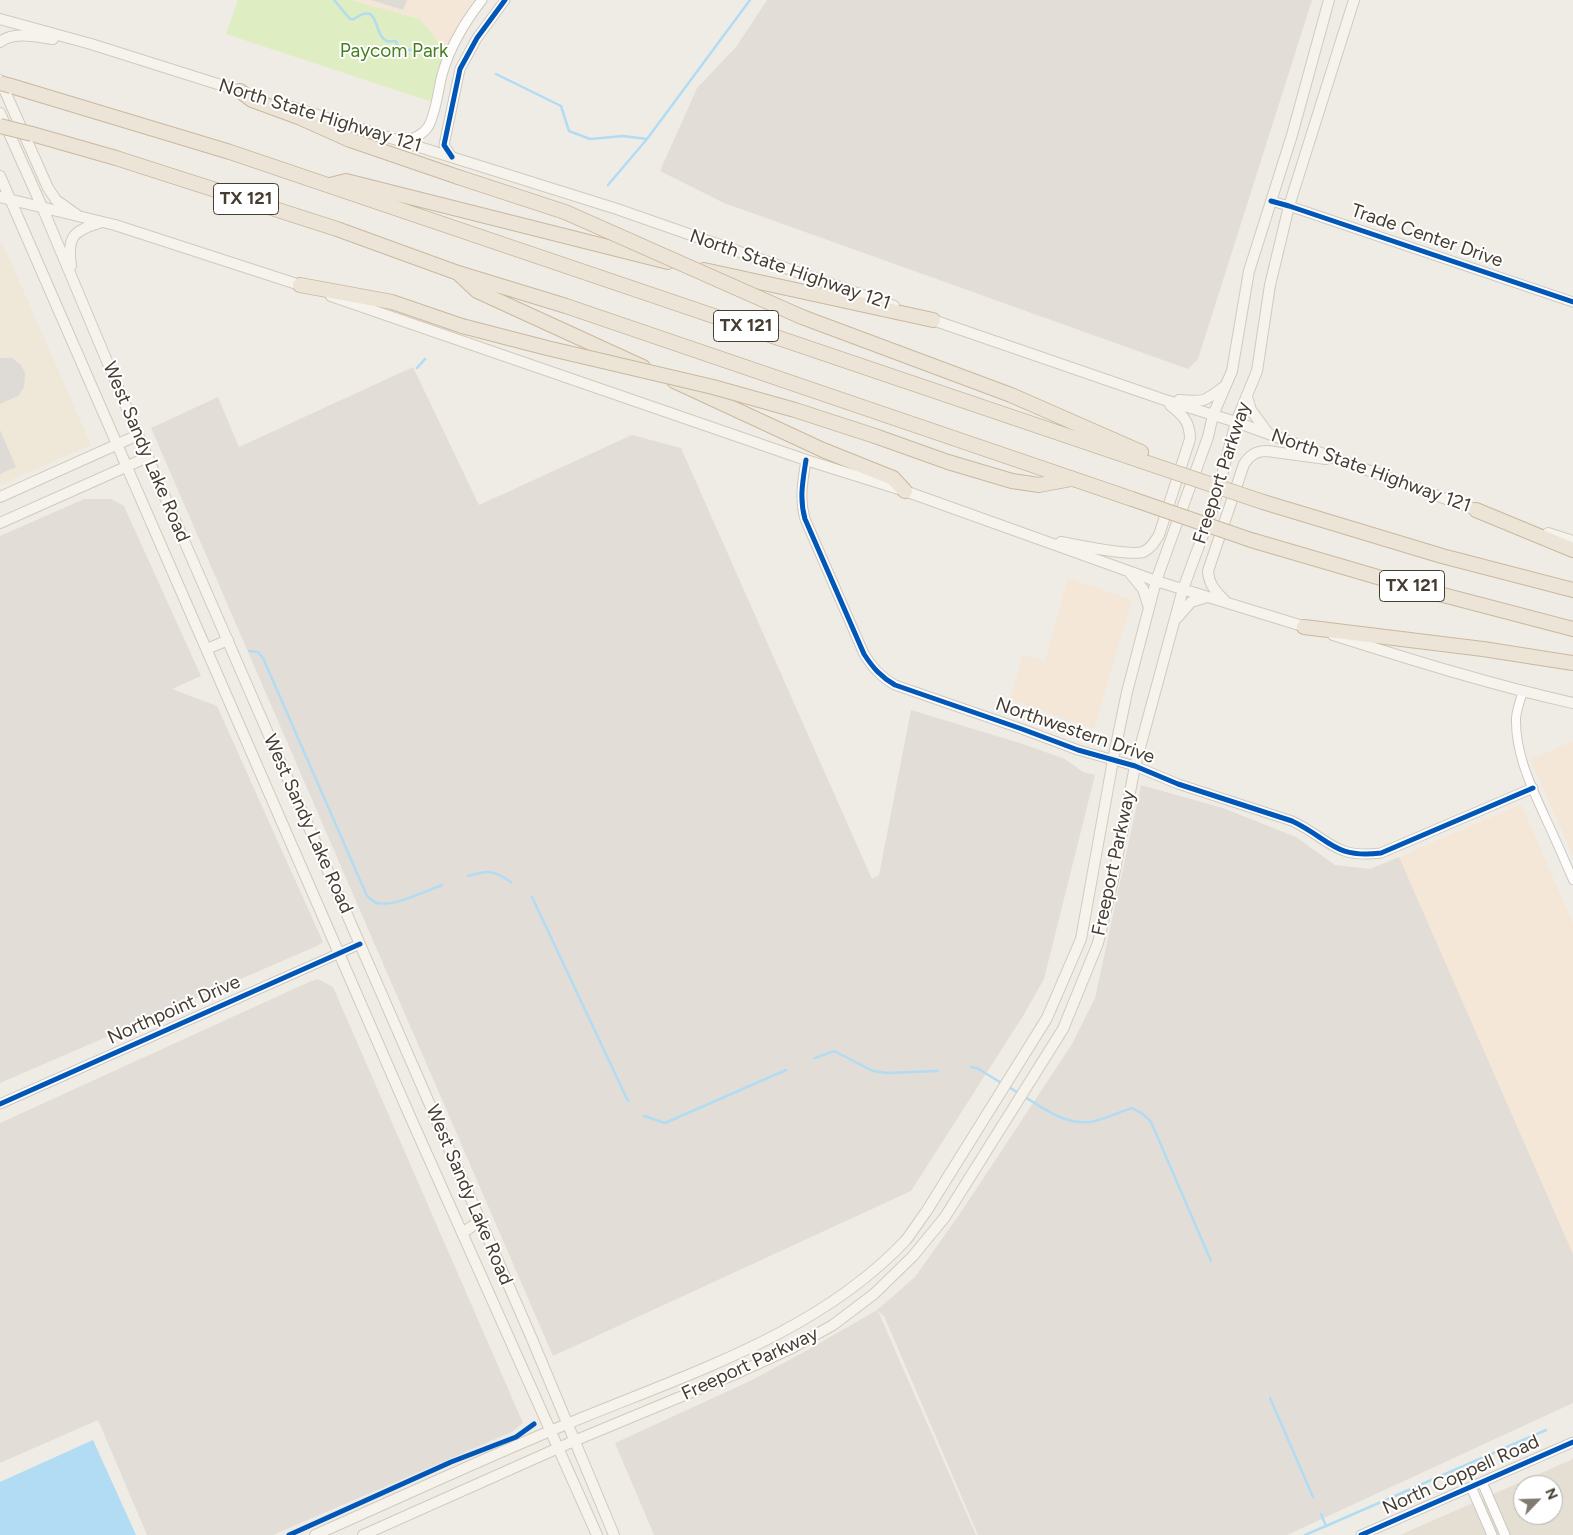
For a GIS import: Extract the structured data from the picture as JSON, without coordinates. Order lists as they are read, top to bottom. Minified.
{"streets":{"highway":["TX 121"],"main road":["North State Highway 121","West Sandy Lake Road","Freeport Parkway"],"street":["Trade Center Drive","Northwestern Drive","Northpoint Drive","North Coppell Road"]},"crossings":[["North State Highway 121","Freeport Parkway"],["Trade Center Drive","Freeport Parkway"],["West Sandy Lake Road","Freeport Parkway"],["West Sandy Lake Road","Northpoint Drive"],["Freeport Parkway","Northwestern Drive"]],"parks":["Paycom Park"],"north":"top right"}
